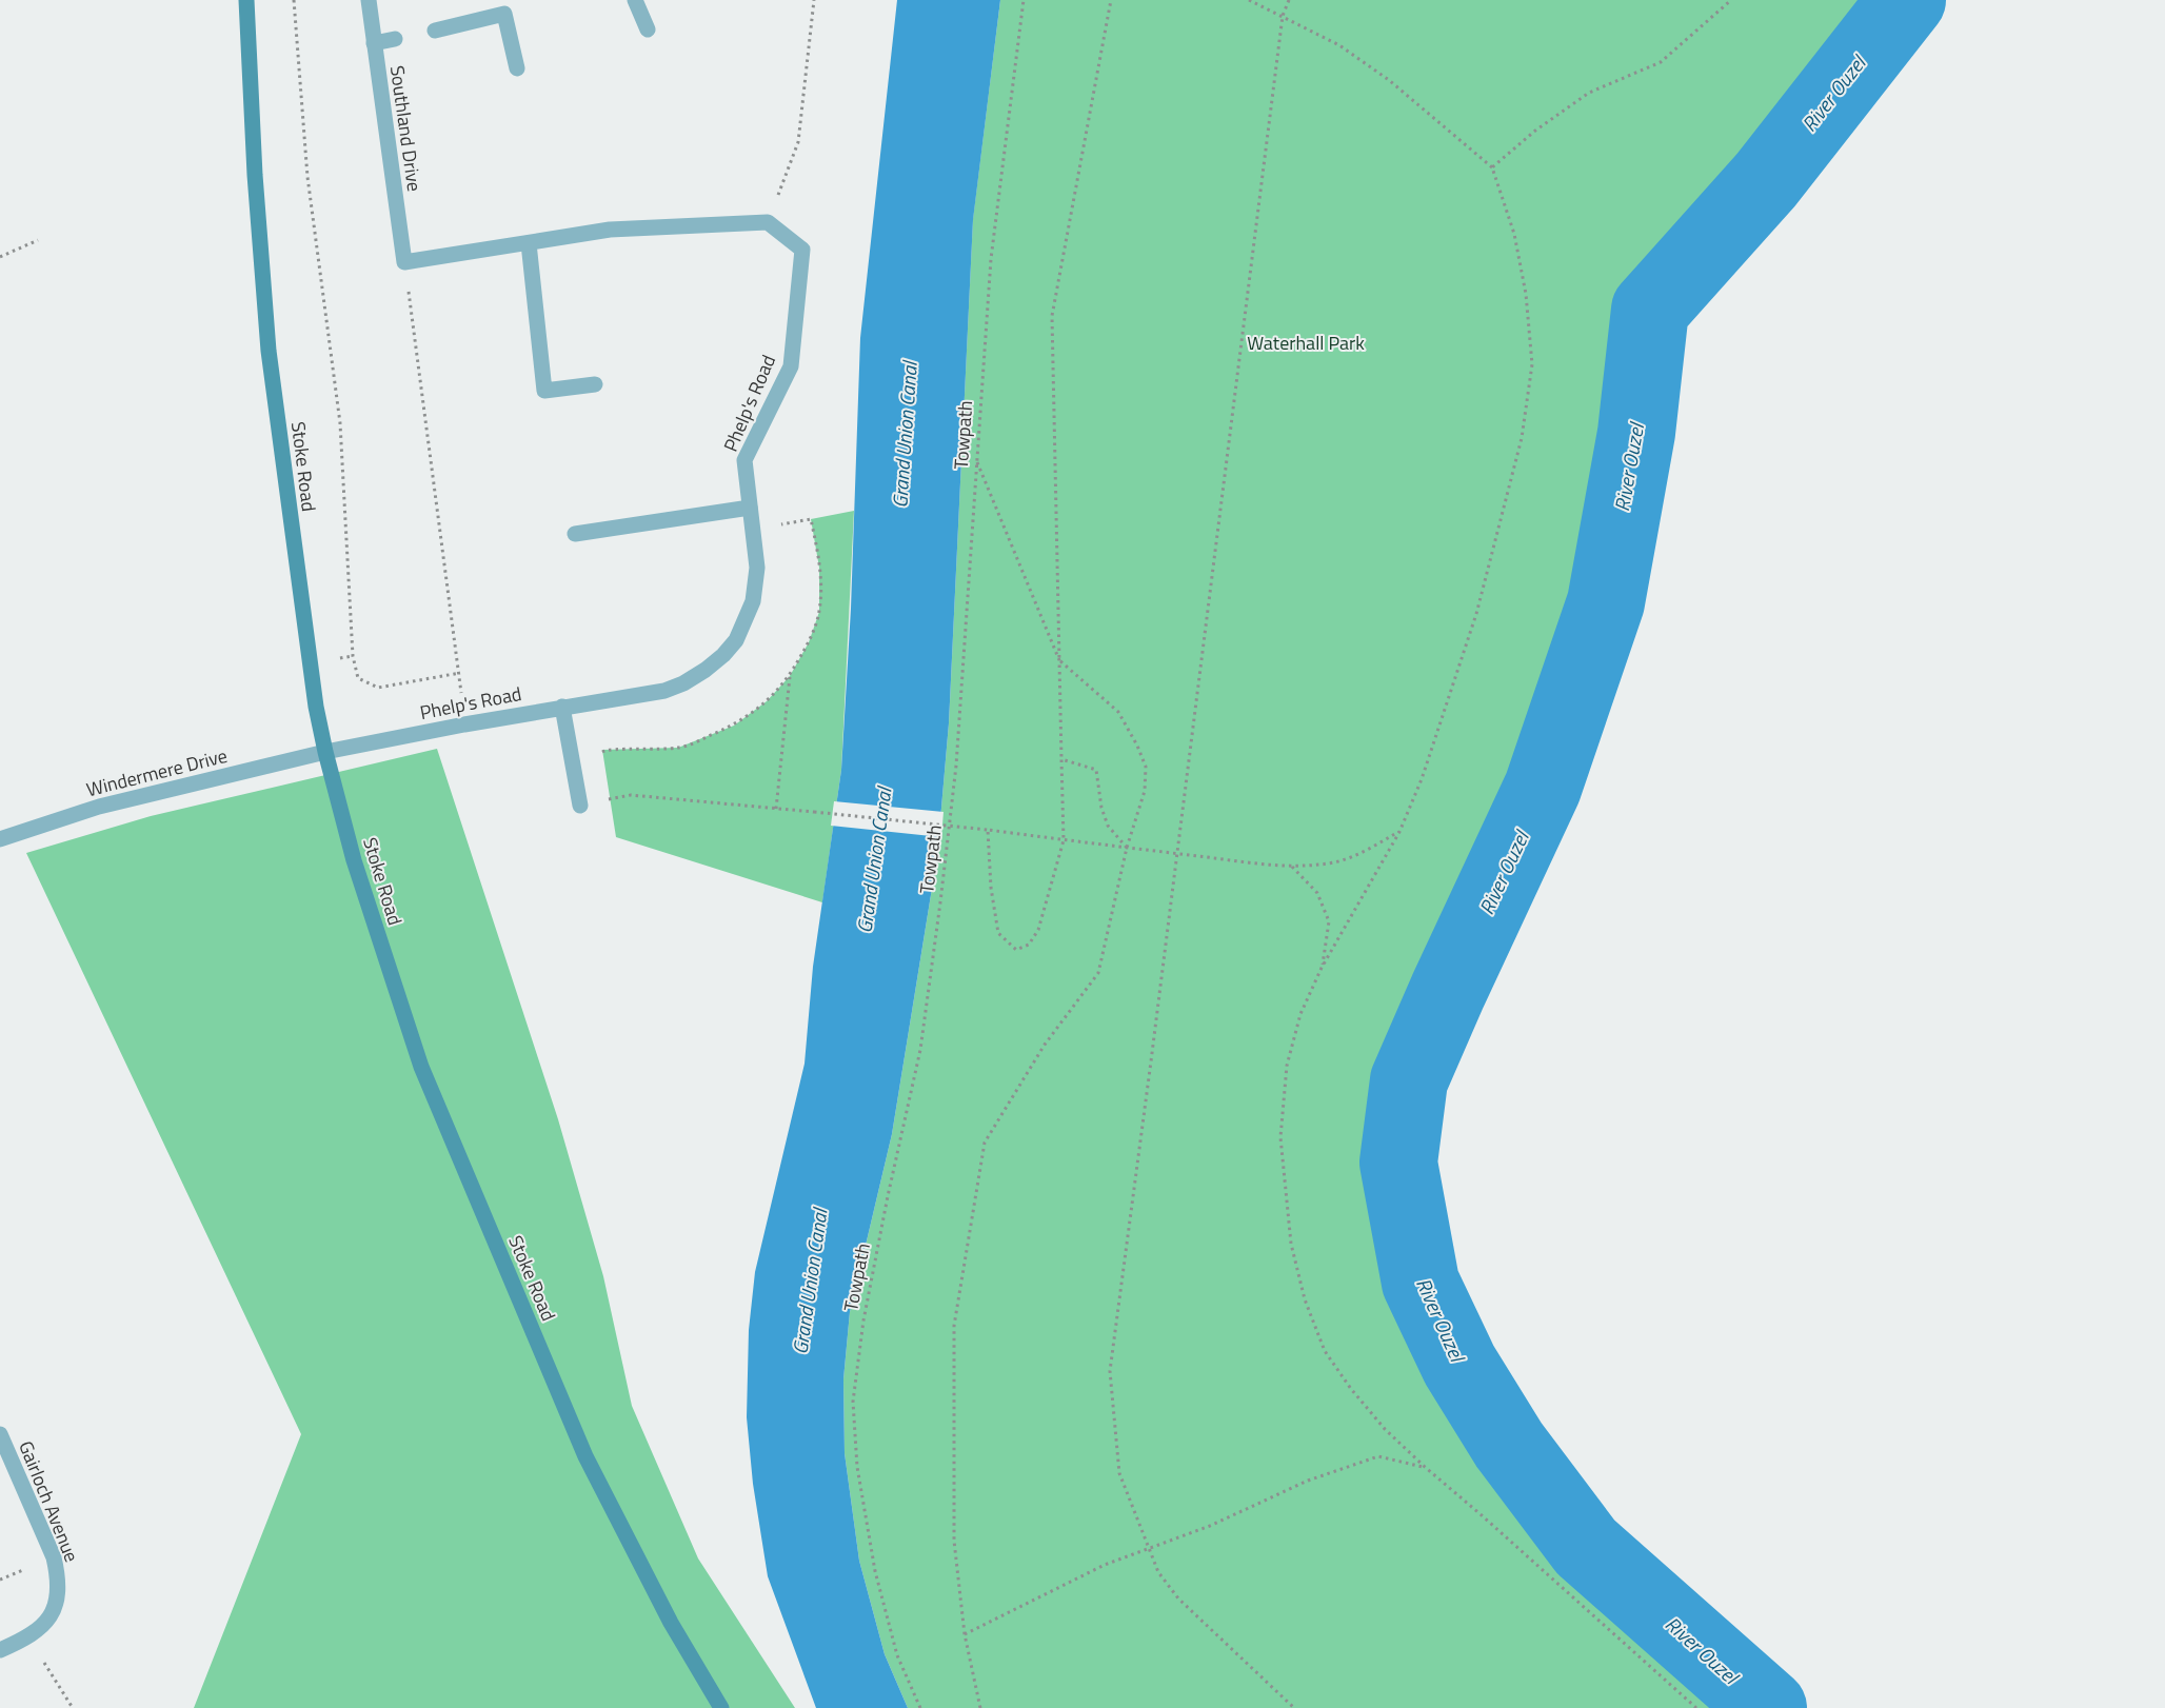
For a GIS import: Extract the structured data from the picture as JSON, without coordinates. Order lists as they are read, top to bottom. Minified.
{"streets":{"street":["Southland Drive","Phelp's Road","Stoke Road","Windermere Drive","Gairloch Avenue"],"path":["Towpath"]},"crossings":[["Phelp's Road","Stoke Road"],["Phelp's Road","Windermere Drive"],["Stoke Road","Windermere Drive"]],"water":["River Ouzel","Grand Union Canal"],"parks":["Waterhall Park"]}
